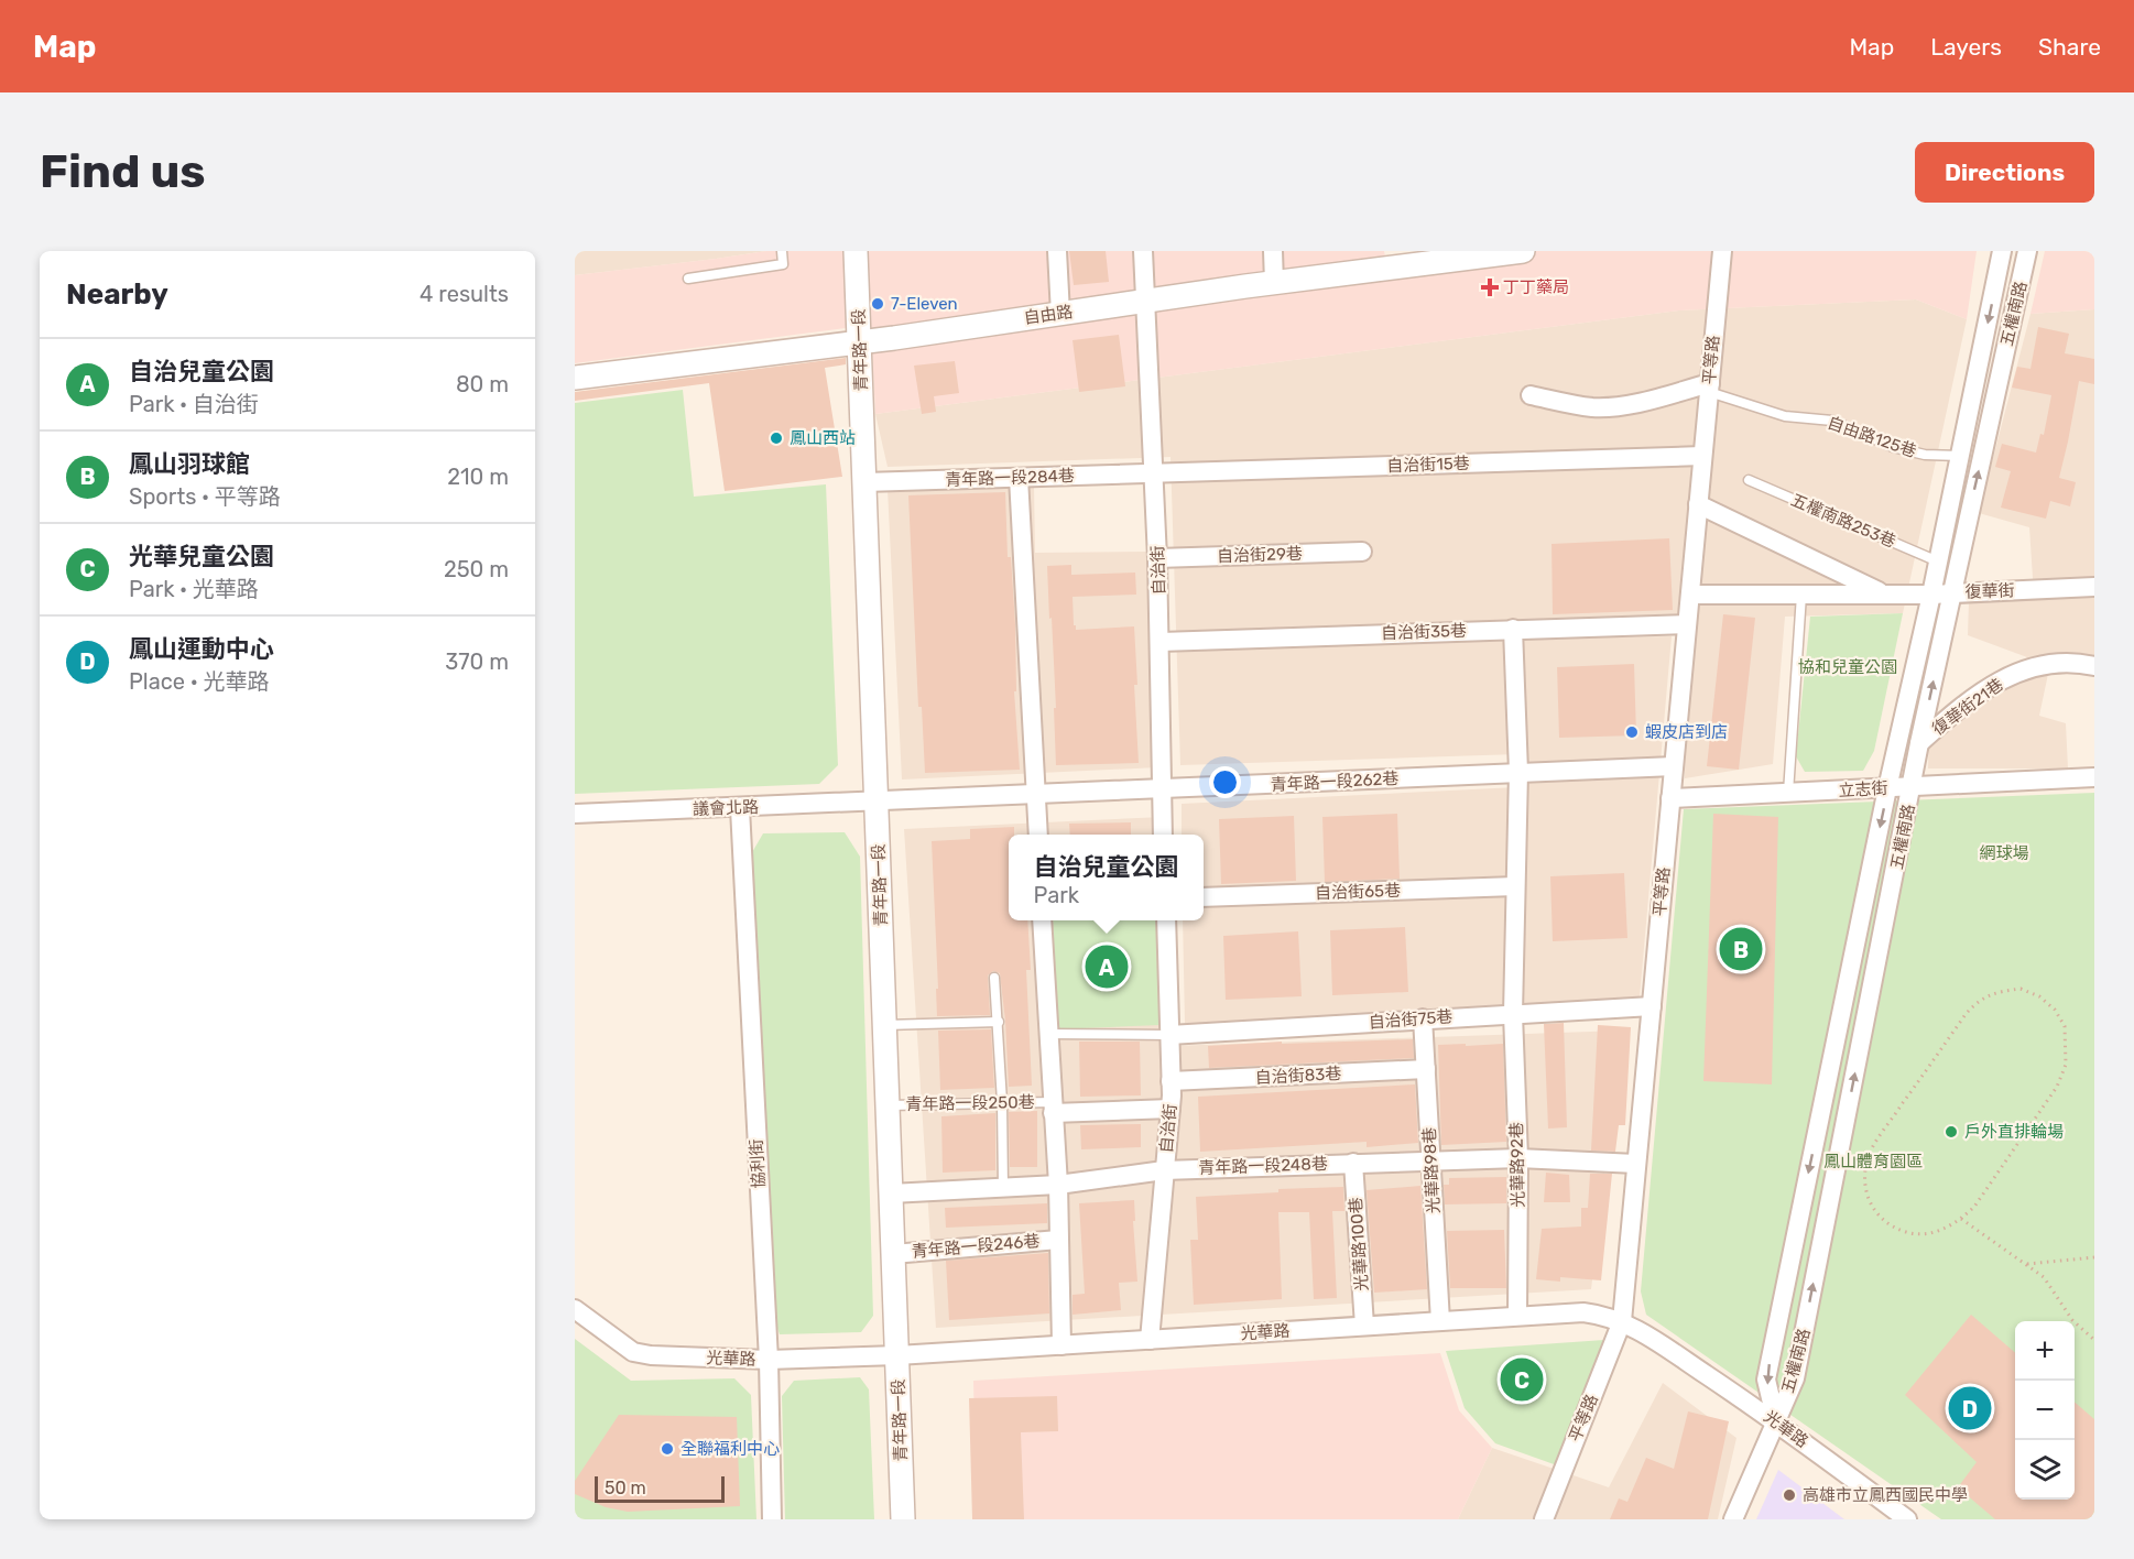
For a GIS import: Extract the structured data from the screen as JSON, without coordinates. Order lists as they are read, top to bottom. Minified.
{"streets":{"street":["五權南路","自由路","青年路一段","平等路","自治街15巷","青年路一段284巷","自治街29巷","自治街","復華街","自治街35巷","復華街21巷","青年路一段262巷","立志街","議會北路","自治街65巷","自治街75巷","自治街83巷","協利街","光華路92巷","青年路一段248巷","光華路98巷","光華路100巷","青年路一段246巷","光華路"],"lane":["自由路125巷","五權南路253巷","青年路一段250巷"]},"crossings":[["五權南路","自由路125巷"],["五權南路","五權南路253巷"],["五權南路","復華街"],["五權南路","復華街21巷"],["五權南路","立志街"],["五權南路","光華路"],["自由路","青年路一段"],["自由路","自治街"],["青年路一段","青年路一段284巷"],["青年路一段","青年路一段262巷"],["青年路一段","議會北路"],["青年路一段","青年路一段250巷"],["青年路一段","青年路一段248巷"],["青年路一段","青年路一段246巷"],["青年路一段","光華路"],["平等路","自由路125巷"],["平等路","自治街15巷"],["平等路","復華街"],["平等路","自治街35巷"],["平等路","青年路一段262巷"],["平等路","立志街"],["平等路","自治街75巷"],["平等路","青年路一段248巷"],["平等路","光華路"],["自治街15巷","青年路一段284巷"],["自治街15巷","自治街"],["青年路一段284巷","自治街"],["自治街29巷","自治街"],["自治街","自治街35巷"],["自治街","青年路一段262巷"],["自治街","自治街75巷"],["自治街","自治街83巷"],["自治街","青年路一段248巷"],["自治街","光華路"],["自治街35巷","光華路92巷"],["青年路一段262巷","議會北路"],["青年路一段262巷","光華路92巷"],["議會北路","協利街"],["自治街65巷","光華路92巷"],["自治街75巷","光華路92巷"],["自治街75巷","光華路98巷"],["自治街83巷","光華路98巷"],["協利街","光華路"],["光華路92巷","青年路一段248巷"],["光華路92巷","光華路"],["青年路一段248巷","光華路98巷"],["青年路一段248巷","光華路100巷"],["光華路98巷","光華路"],["光華路100巷","光華路"]],"parks":["協和兒童公園","網球場","鳳山體育園區"],"places":{"health":["丁丁藥局"],"other":["7-Eleven","鳳山西站","蝦皮店到店","戶外直排輪場","全聯福利中心","高雄市立鳳西國民中學"]},"scale_bar":"50 m","page":{"header":"Map","nav":["Map","Layers","Share"],"buttons":"Directions","title":"Find us","heading":["Nearby","4 results"],"list":[{"mark":"A","name":"自治兒童公園","note":"Park · 自治街","value":"80 m"},{"mark":"B","name":"鳳山羽球館","note":"Sports · 平等路","value":"210 m"},{"mark":"C","name":"光華兒童公園","note":"Park · 光華路","value":"250 m"},{"mark":"D","name":"鳳山運動中心","note":"Place · 光華路","value":"370 m"}],"popup":["自治兒童公園","Park"],"pins":["B","A","C","D"],"map_buttons":["+","−"],"scale":"50 m"}}
